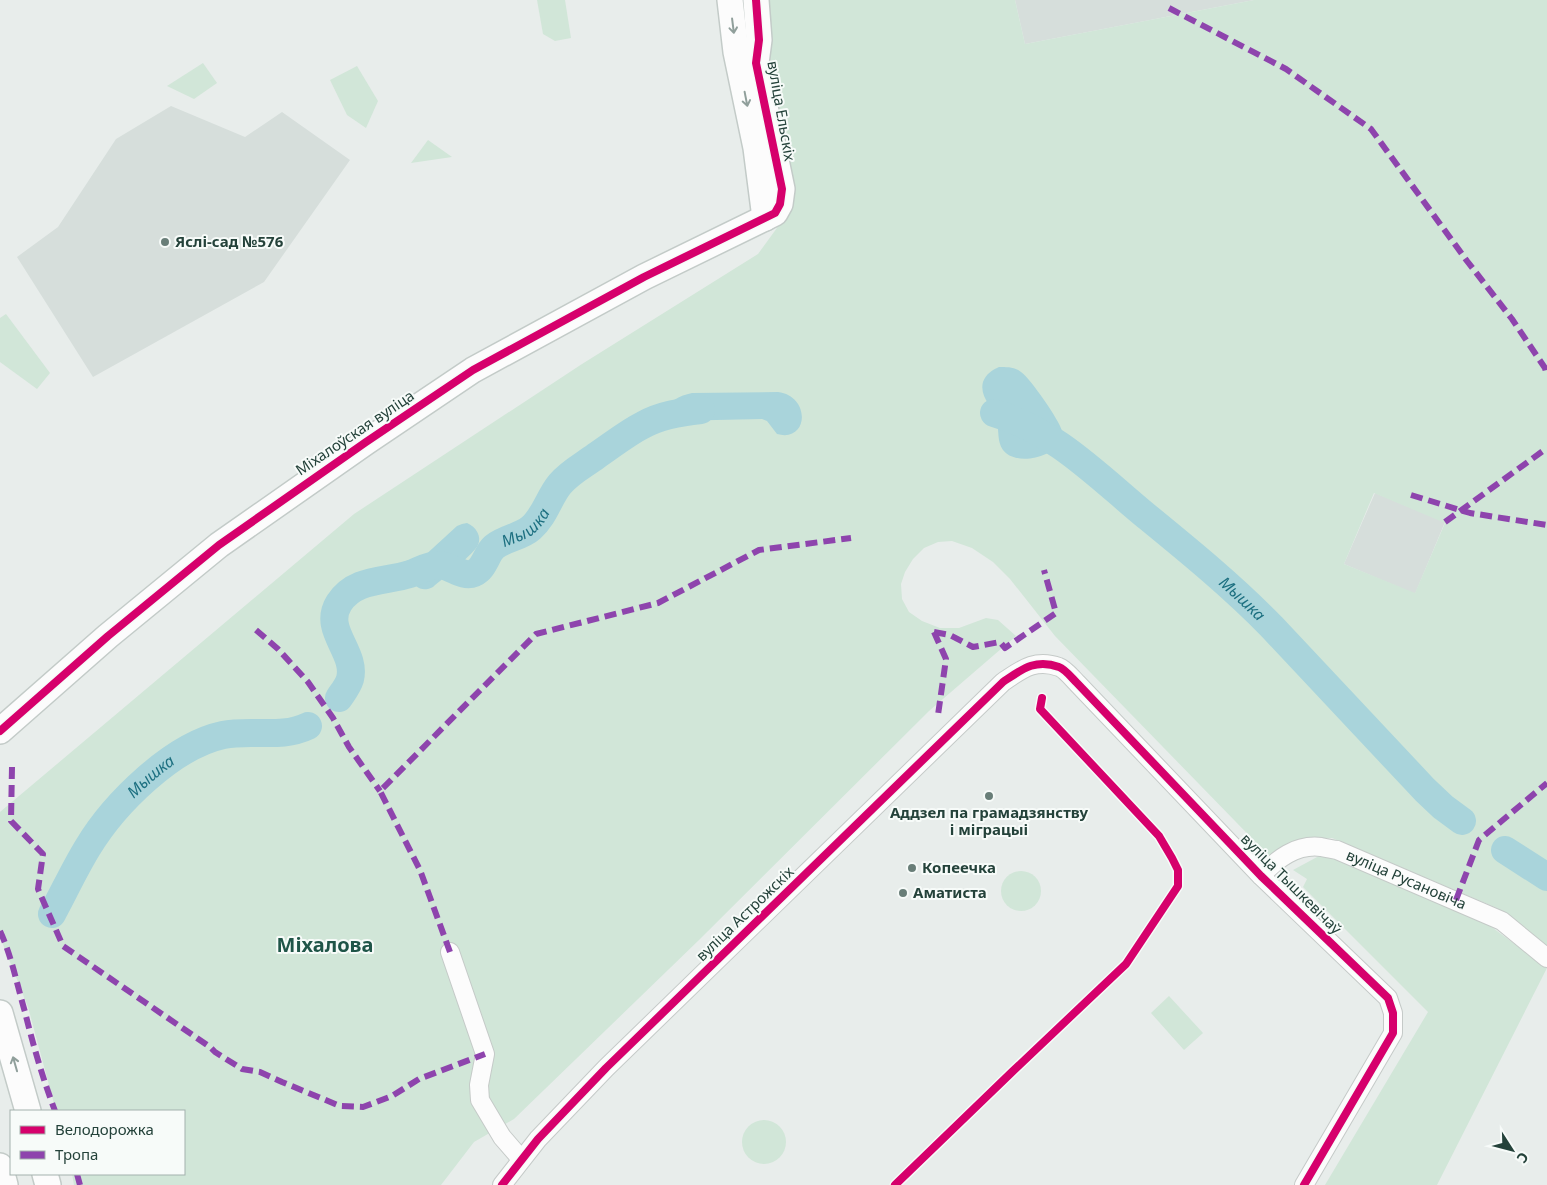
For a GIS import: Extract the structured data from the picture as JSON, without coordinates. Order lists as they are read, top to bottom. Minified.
{"streets":{"street":["вуліца Ельскіх","Міхалоўская вуліца","вуліца Русановіча","вуліца Тышкевічаў","вуліца Астрожскіх"]},"crossings":[["вуліца Ельскіх","Міхалоўская вуліца"],["вуліца Русановіча","вуліца Тышкевічаў"],["вуліца Тышкевічаў","вуліца Астрожскіх"]],"districts":["Міхалова"],"water":["Мышка"],"places":["Яслі-сад №576","Аддзел па грамадзянству і міграцыі","Копеечка","Аматиста"],"legend":["Велодорожка","Тропа"],"north":"bottom right"}
